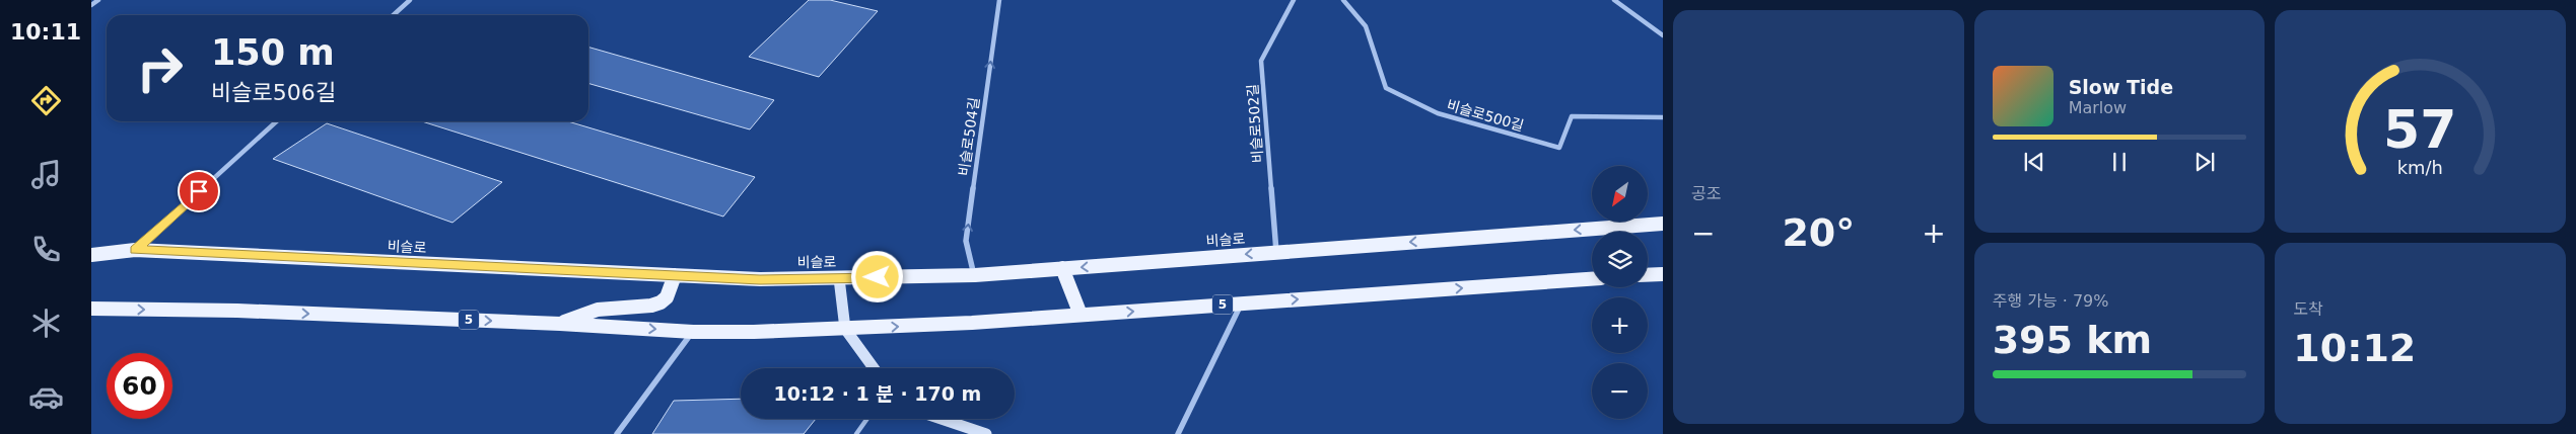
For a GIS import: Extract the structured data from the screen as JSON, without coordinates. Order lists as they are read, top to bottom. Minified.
{"streets":{"main road":["비슬로","5"],"street":["비슬로500길","비슬로502길","비슬로504길"]},"crossings":[["비슬로502길","비슬로"],["비슬로504길","비슬로"]],"one_way":["비슬로504길"],"north":"bottom left","page":{"tabs":"10:11","tile":["공조",["주행 가능 · 79%","395 km"],["도착","10:12"]],"turn":["150 m","비슬로506길"],"song":["Slow Tide","Marlow"],"map_buttons":["+","−"],"heat":["−","20°","+"],"limit":"60","trip":"10:12 · 1 분 · 170 m","gauge":["57","km/h"]}}
